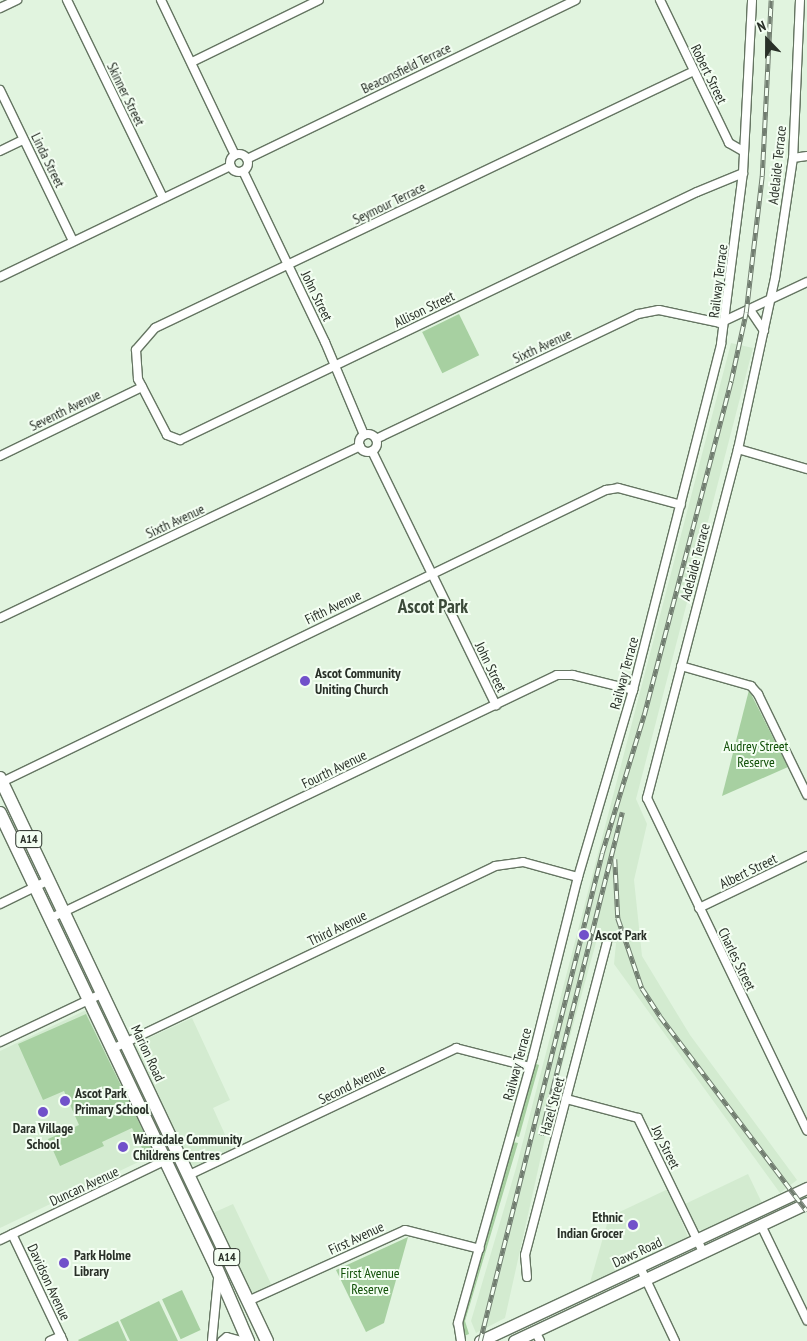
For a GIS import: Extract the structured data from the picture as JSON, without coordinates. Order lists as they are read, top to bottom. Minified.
{"streets":{"main road":["A14","Marion Road","Daws Road"],"street":["Beaconsfield Terrace","Robert Street","Skinner Street","Linda Street","Adelaide Terrace","Seymour Terrace","Railway Terrace","John Street","Allison Street","Sixth Avenue","Seventh Avenue","Fifth Avenue","Fourth Avenue","Albert Street","Third Avenue","Charles Street","Second Avenue","Hazel Street","Joy Street","Duncan Avenue","First Avenue","Davidson Avenue"]},"crossings":[["Beaconsfield Terrace","John Street"],["Robert Street","Seymour Terrace"],["Robert Street","Railway Terrace"],["Adelaide Terrace","Charles Street"],["Seymour Terrace","John Street"],["Seymour Terrace","Allison Street"],["Seymour Terrace","Seventh Avenue"],["Railway Terrace","Allison Street"],["Railway Terrace","Sixth Avenue"],["Railway Terrace","Fifth Avenue"],["Railway Terrace","Fourth Avenue"],["Railway Terrace","Third Avenue"],["Railway Terrace","Second Avenue"],["Railway Terrace","First Avenue"],["John Street","Allison Street"],["John Street","Sixth Avenue"],["John Street","Fifth Avenue"],["John Street","Fourth Avenue"],["Allison Street","Seventh Avenue"],["Fifth Avenue","Marion Road"],["Fourth Avenue","A14"],["Fourth Avenue","Marion Road"],["A14","Third Avenue"],["A14","Duncan Avenue"],["Albert Street","Charles Street"],["Third Avenue","Marion Road"],["Marion Road","Second Avenue"],["Marion Road","Duncan Avenue"],["Marion Road","First Avenue"],["Hazel Street","Joy Street"],["Joy Street","Daws Road"],["Duncan Avenue","Davidson Avenue"]],"districts":["Ascot Park"],"parks":["Audrey Street Reserve","First Avenue Reserve"],"places":["Ascot Community Uniting Church","Ascot Park","Ascot Park Primary School","Dara Village School","Warradale Community Childrens Centres","Ethnic Indian Grocer","Park Holme Library"],"north":"top"}
